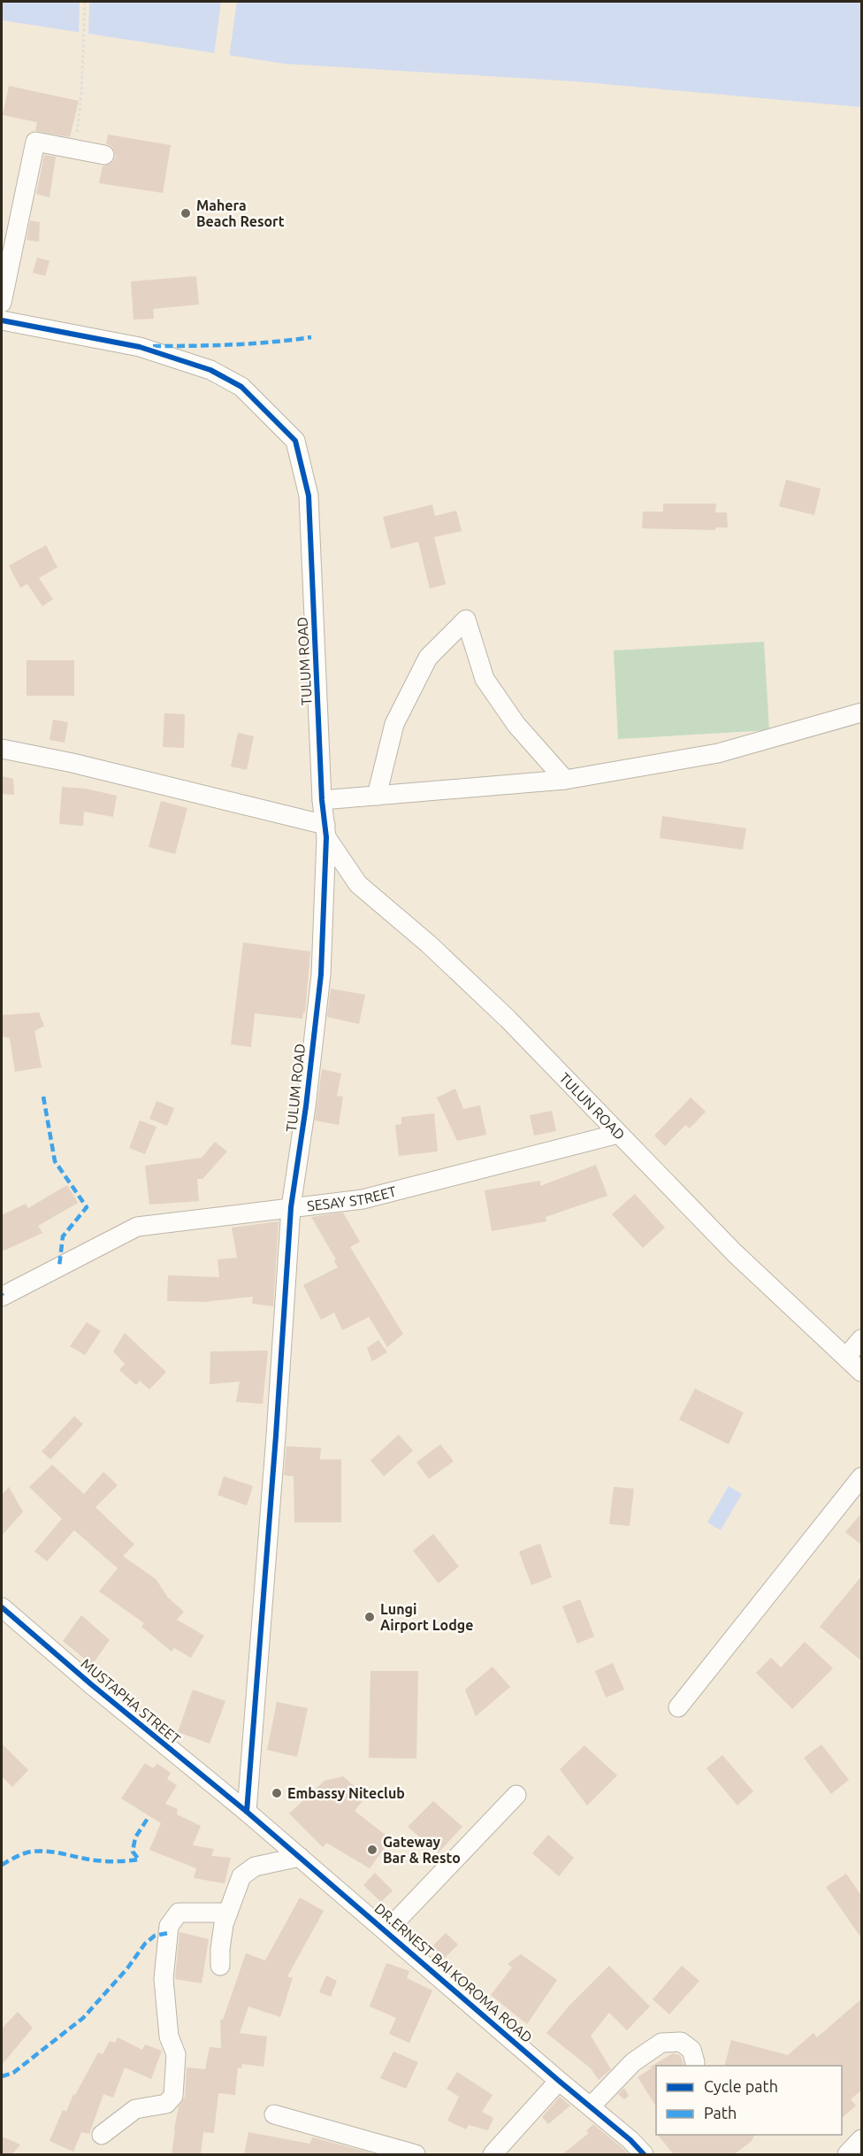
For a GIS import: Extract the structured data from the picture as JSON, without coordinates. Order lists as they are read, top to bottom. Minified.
{"streets":{"street":["TULUM ROAD","TULUN ROAD","SESAY STREET","MUSTAPHA STREET","DR.ERNEST BAI KOROMA ROAD"]},"crossings":[["TULUM ROAD","TULUN ROAD"],["TULUM ROAD","SESAY STREET"],["TULUM ROAD","MUSTAPHA STREET"],["TULUM ROAD","DR.ERNEST BAI KOROMA ROAD"],["TULUN ROAD","SESAY STREET"],["MUSTAPHA STREET","DR.ERNEST BAI KOROMA ROAD"]],"places":["Mahera Beach Resort","Lungi Airport Lodge","Embassy Niteclub","Gateway Bar & Resto"],"legend":["Cycle path","Path"]}
